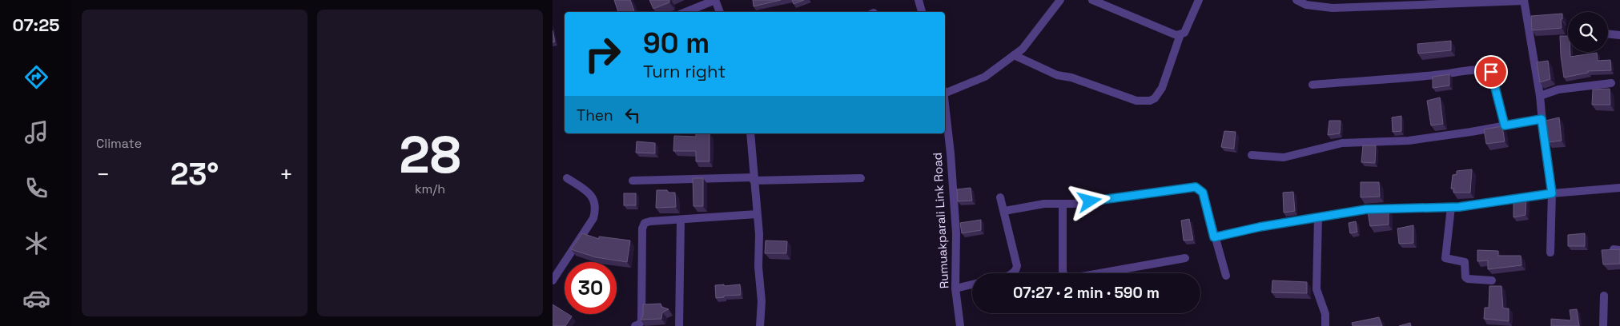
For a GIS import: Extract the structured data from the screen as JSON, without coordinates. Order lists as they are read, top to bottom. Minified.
{"streets":{"street":["Rumuakparali Link Road"]},"page":{"tabs":"07:25","tile":["Climate",["28","km/h"]],"turn":["90 m","Turn right"],"then":"Then","heat":["−","23°","+"],"limit":"30","trip":"07:27 · 2 min · 590 m"}}
